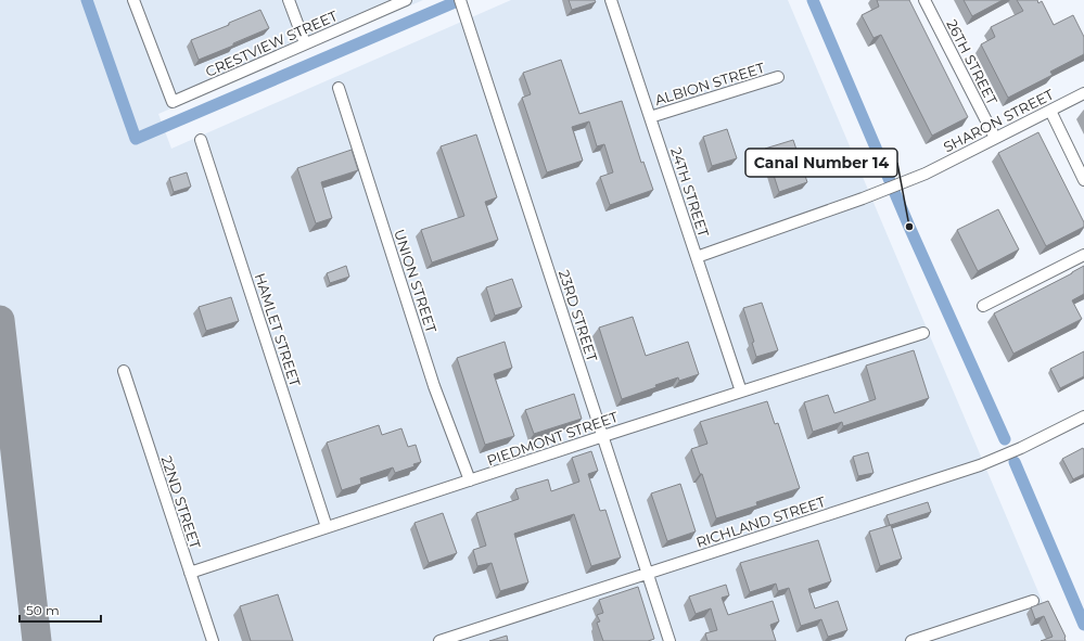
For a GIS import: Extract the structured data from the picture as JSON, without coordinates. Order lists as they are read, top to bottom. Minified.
{"streets":{"street":["CRESTVIEW STREET","26TH STREET","ALBION STREET","SHARON STREET","24TH STREET","UNION STREET","23RD STREET","HAMLET STREET","PIEDMONT STREET","22ND STREET","RICHLAND STREET"]},"crossings":[["26TH STREET","SHARON STREET"],["ALBION STREET","24TH STREET"],["SHARON STREET","24TH STREET"],["24TH STREET","PIEDMONT STREET"],["UNION STREET","PIEDMONT STREET"],["23RD STREET","PIEDMONT STREET"],["23RD STREET","RICHLAND STREET"],["HAMLET STREET","PIEDMONT STREET"],["PIEDMONT STREET","22ND STREET"]],"places":["Canal Number 14"],"scale_bar":"50 m"}
